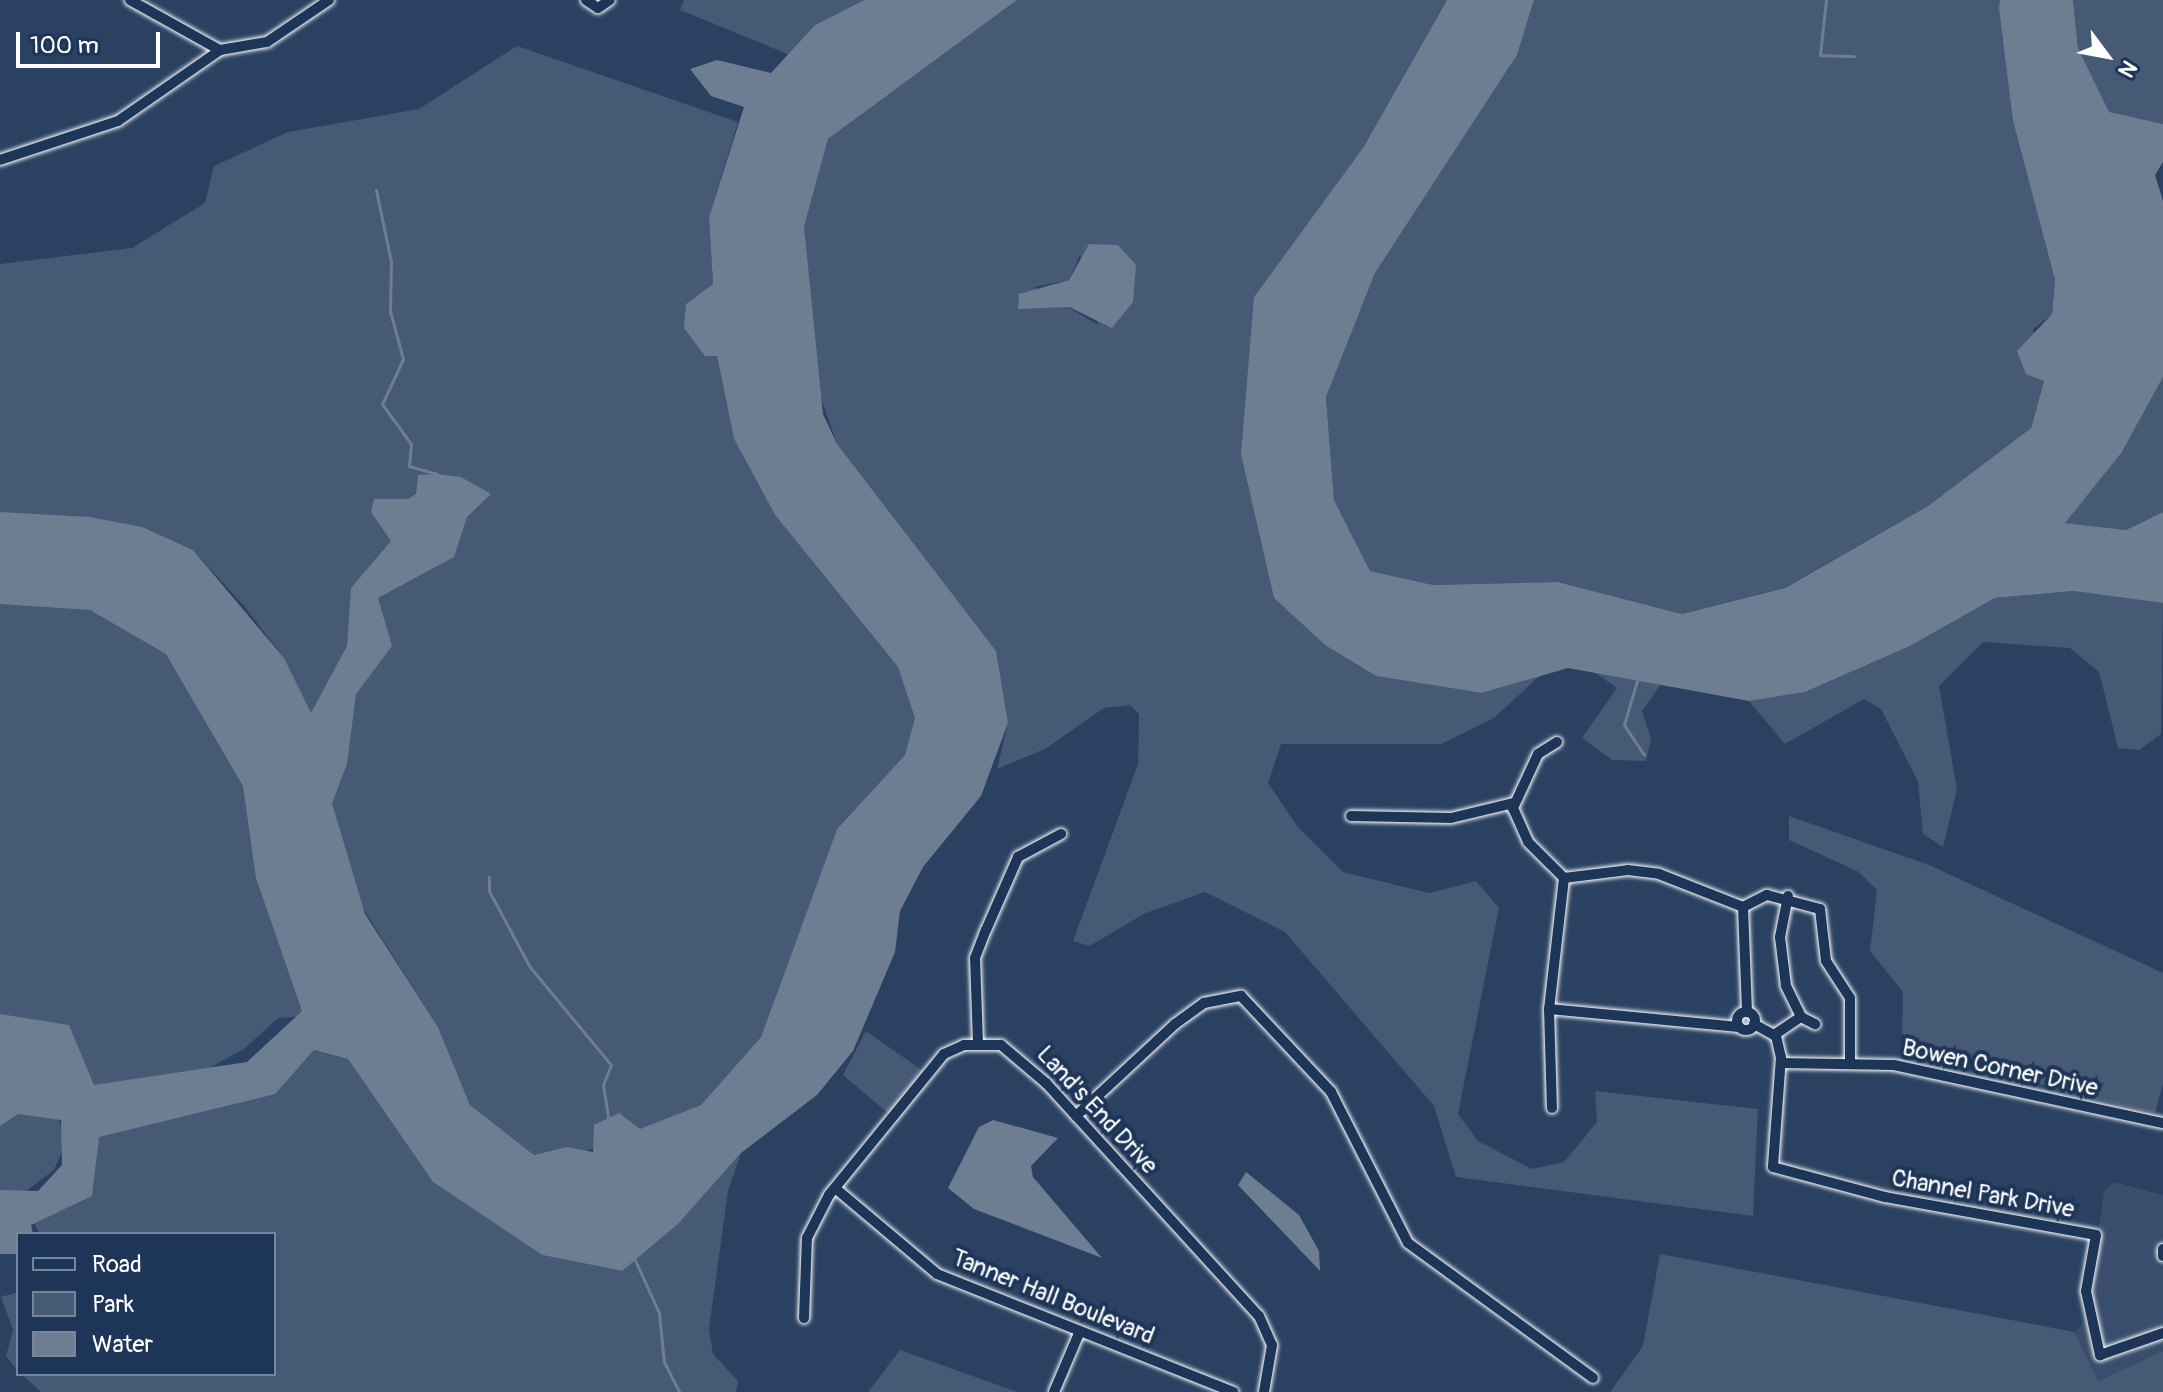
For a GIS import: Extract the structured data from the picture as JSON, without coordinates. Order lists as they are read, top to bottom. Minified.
{"streets":{"street":["Bowen Corner Drive","Land's End Drive","Channel Park Drive","Tanner Hall Boulevard"]},"crossings":[["Bowen Corner Drive","Channel Park Drive"]],"legend":["Road","Park","Water"],"scale_bar":"100 m","north":"bottom right"}
